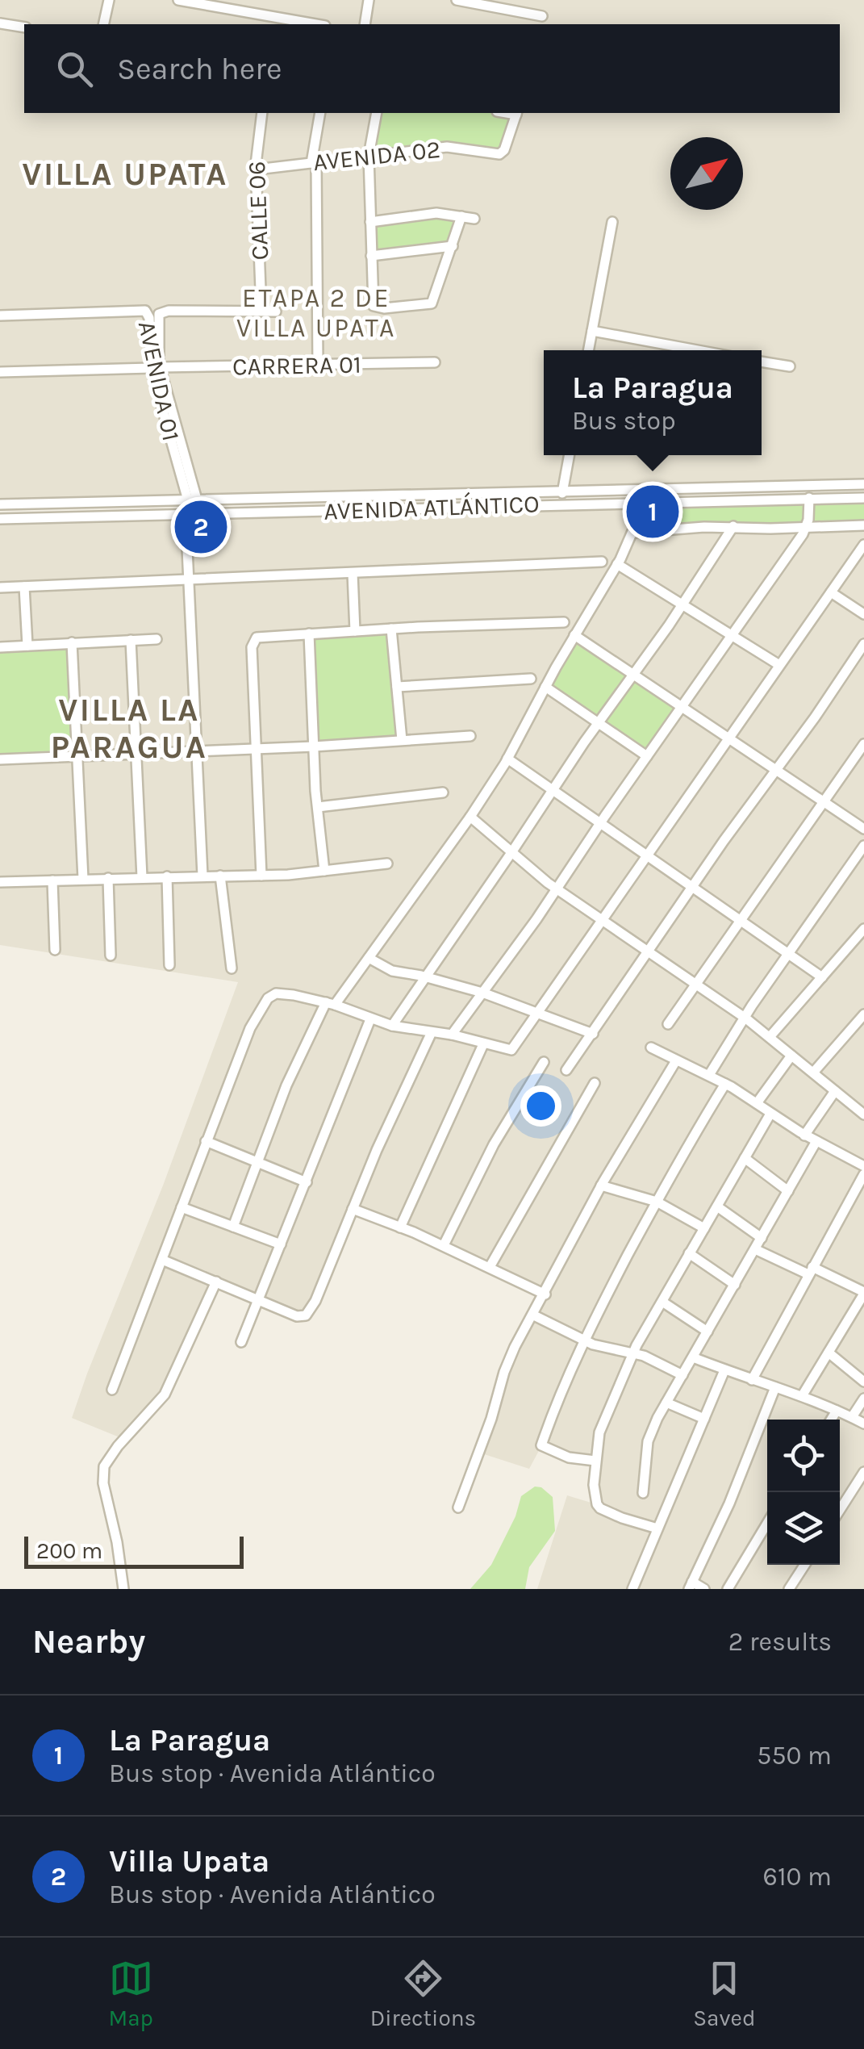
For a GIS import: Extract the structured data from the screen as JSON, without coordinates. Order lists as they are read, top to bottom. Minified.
{"streets":{"street":["AVENIDA 02","CALLE 06","CARRERA 01","AVENIDA 01","AVENIDA ATLÁNTICO"]},"crossings":[["AVENIDA 02","CALLE 06"],["CALLE 06","AVENIDA 01"],["CARRERA 01","AVENIDA 01"],["AVENIDA 01","AVENIDA ATLÁNTICO"]],"districts":["VILLA UPATA","ETAPA 2 DE VILLA UPATA","VILLA LA PARAGUA"],"scale_bar":"200 m","north":"top right","page":{"search":"Search here","popup":["La Paragua","Bus stop"],"pins":["1","2"],"scale":"200 m","heading":["Nearby","2 results"],"list":[{"mark":"1","name":"La Paragua","note":"Bus stop · Avenida Atlántico","value":"550 m"},{"mark":"2","name":"Villa Upata","note":"Bus stop · Avenida Atlántico","value":"610 m"}],"nav":["Map","Directions","Saved"]}}
